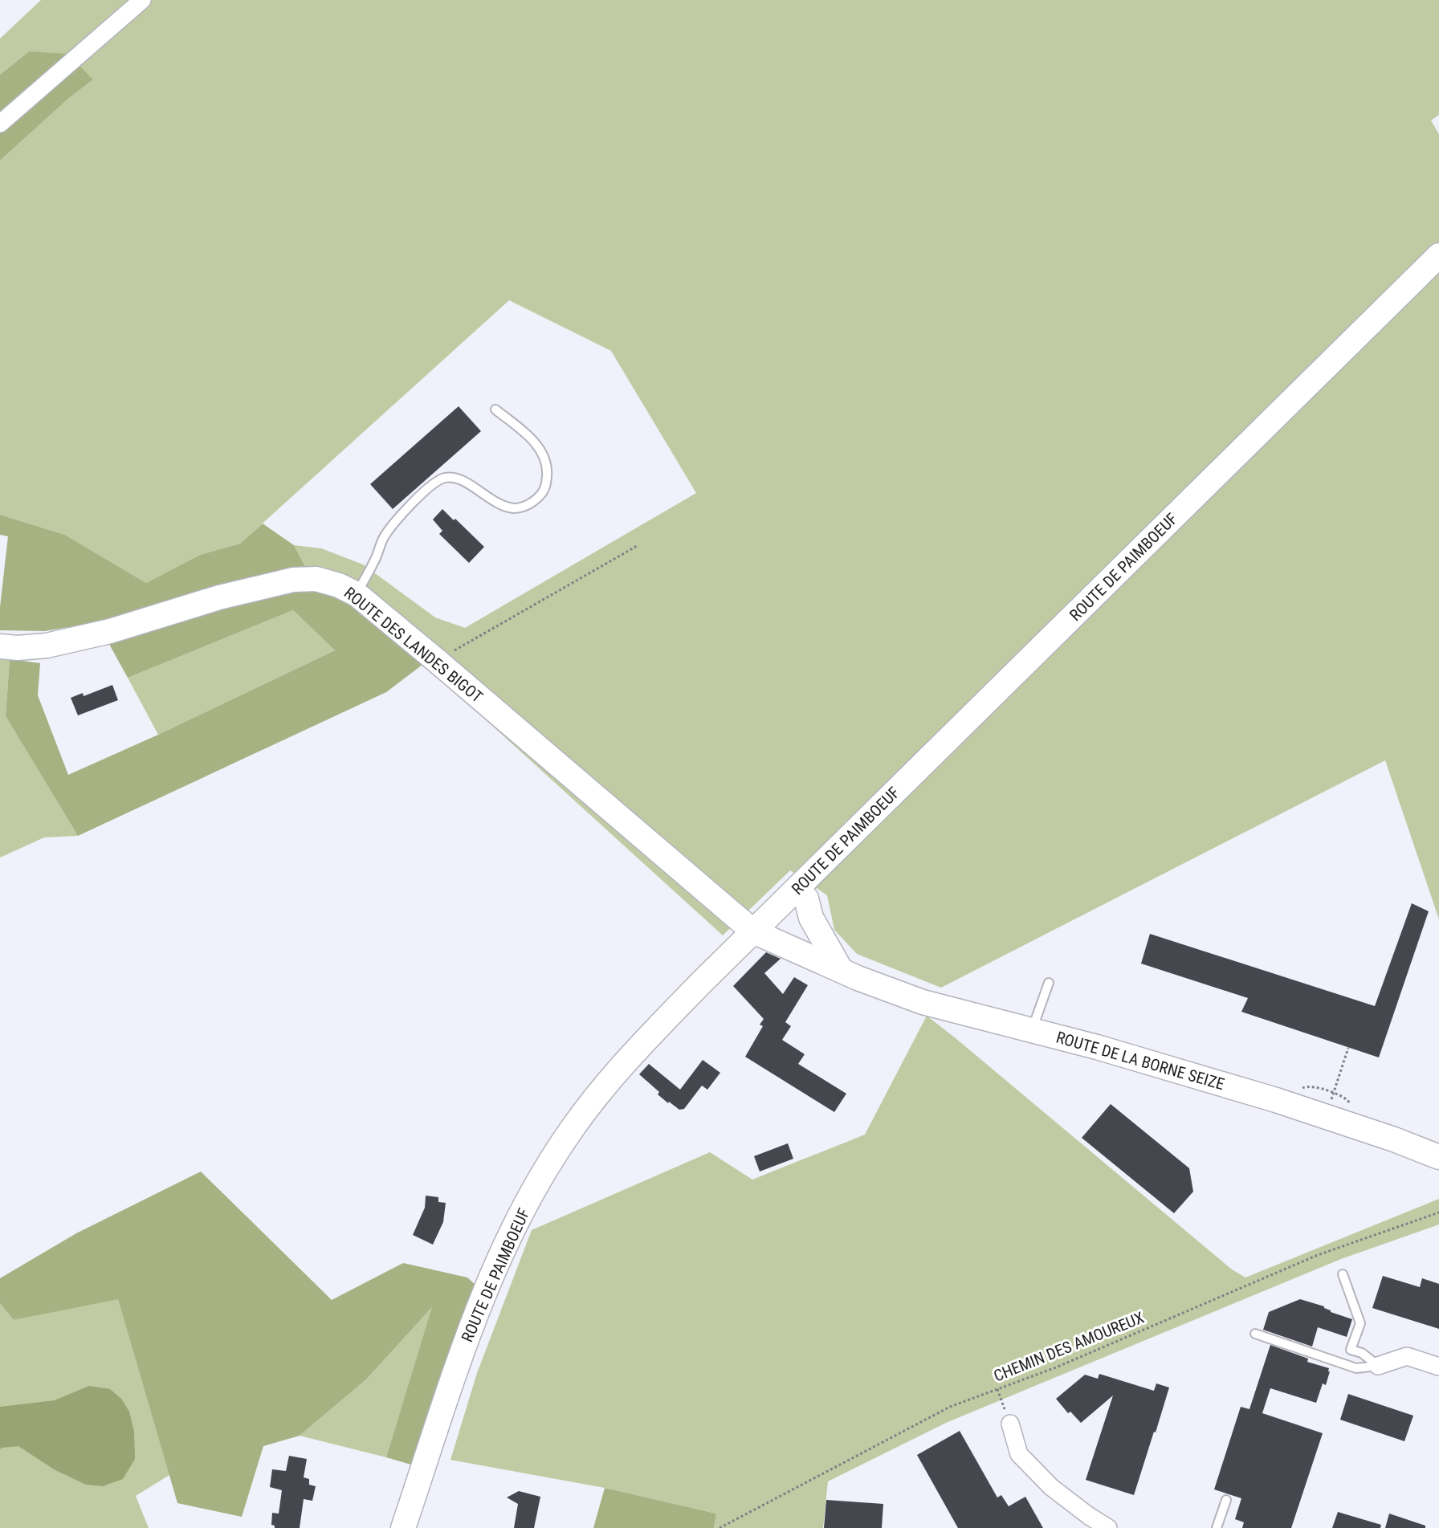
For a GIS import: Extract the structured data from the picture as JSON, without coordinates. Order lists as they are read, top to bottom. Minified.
{"streets":{"street":["ROUTE DE PAIMBOEUF","ROUTE DES LANDES BIGOT","ROUTE DE LA BORNE SEIZE"],"path":["CHEMIN DES AMOUREUX"]},"crossings":[["ROUTE DE PAIMBOEUF","ROUTE DES LANDES BIGOT"],["ROUTE DES LANDES BIGOT","ROUTE DE LA BORNE SEIZE"]]}
